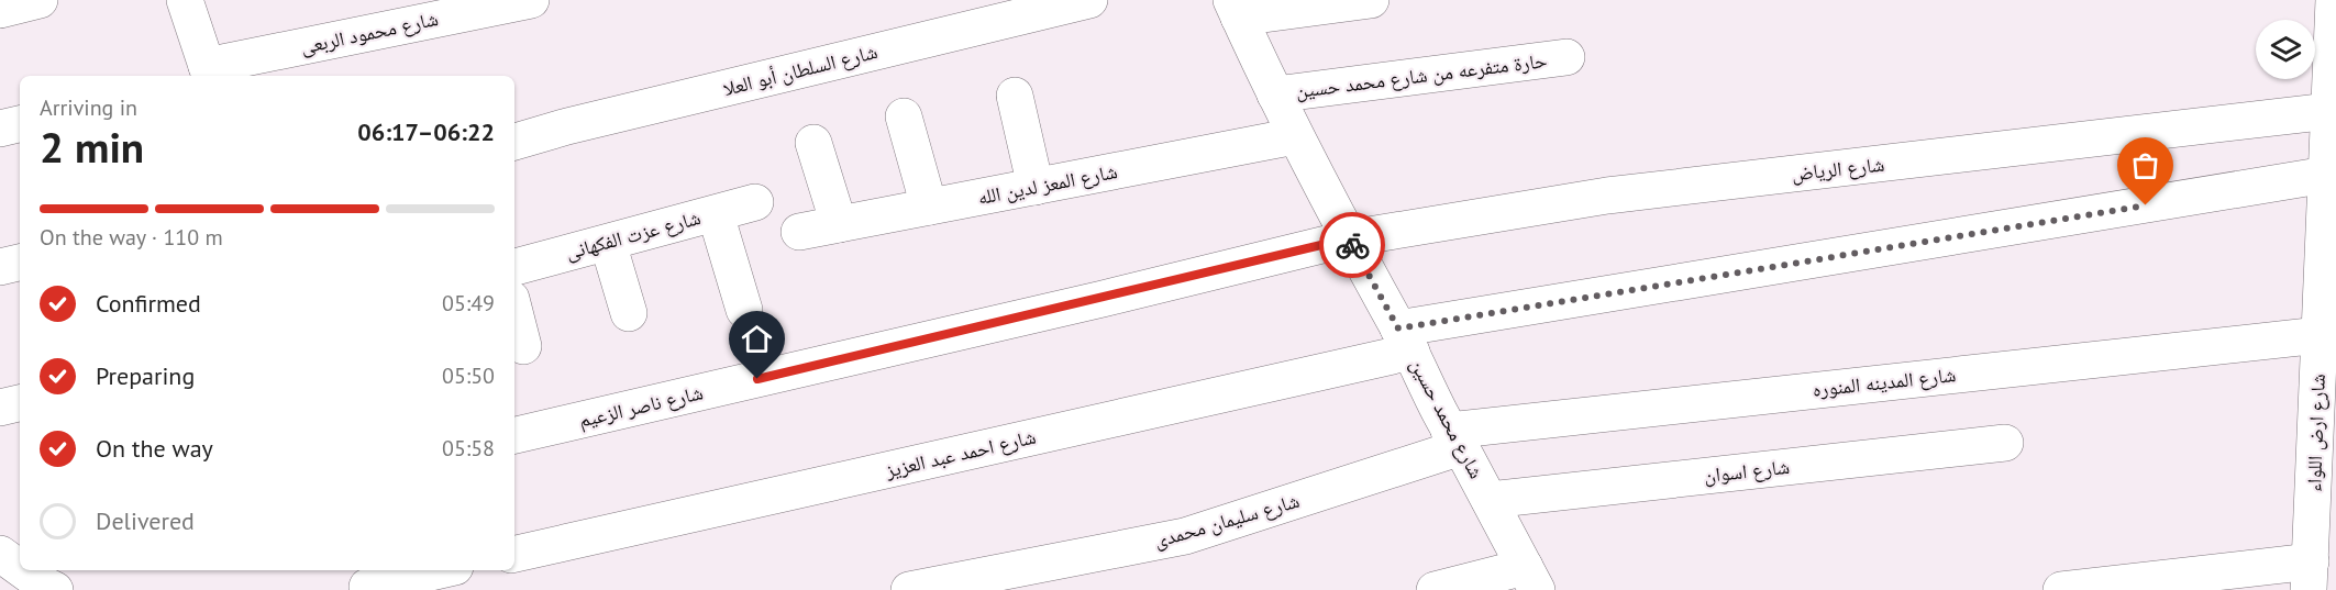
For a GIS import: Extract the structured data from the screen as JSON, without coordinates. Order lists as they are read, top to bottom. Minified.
{"streets":{"street":["شارع محمود الربعى","شارع السلطان أبو العلا","حارة متفرعه من شارع محمد حسين","شارع الرياض","شارع المعز لدين الله","شارع عزت الفكهانى","شارع المدينه المنوره","شارع ناصر الزعيم","شارع محمد حسين","شارع ارض اللواء","شارع احمد عبد العزيز","شارع اسوان","شارع سليمان محمدى"]},"crossings":[["حارة متفرعه من شارع محمد حسين","شارع محمد حسين"],["شارع الرياض","شارع ناصر الزعيم"],["شارع الرياض","شارع محمد حسين"],["شارع الرياض","شارع ارض اللواء"],["شارع المعز لدين الله","شارع محمد حسين"],["شارع المدينه المنوره","شارع محمد حسين"],["شارع المدينه المنوره","شارع ارض اللواء"],["شارع المدينه المنوره","شارع سليمان محمدى"],["شارع ناصر الزعيم","شارع محمد حسين"],["شارع محمد حسين","شارع احمد عبد العزيز"],["شارع محمد حسين","شارع اسوان"],["شارع محمد حسين","شارع سليمان محمدى"],["شارع ارض اللواء","شارع احمد عبد العزيز"]],"page":{"heading":["2 min","Arriving in","06:17–06:22"],"bar":"On the way · 110 m","list":[["Confirmed","05:49"],["Preparing","05:50"],["On the way","05:58"],"Delivered"]}}
